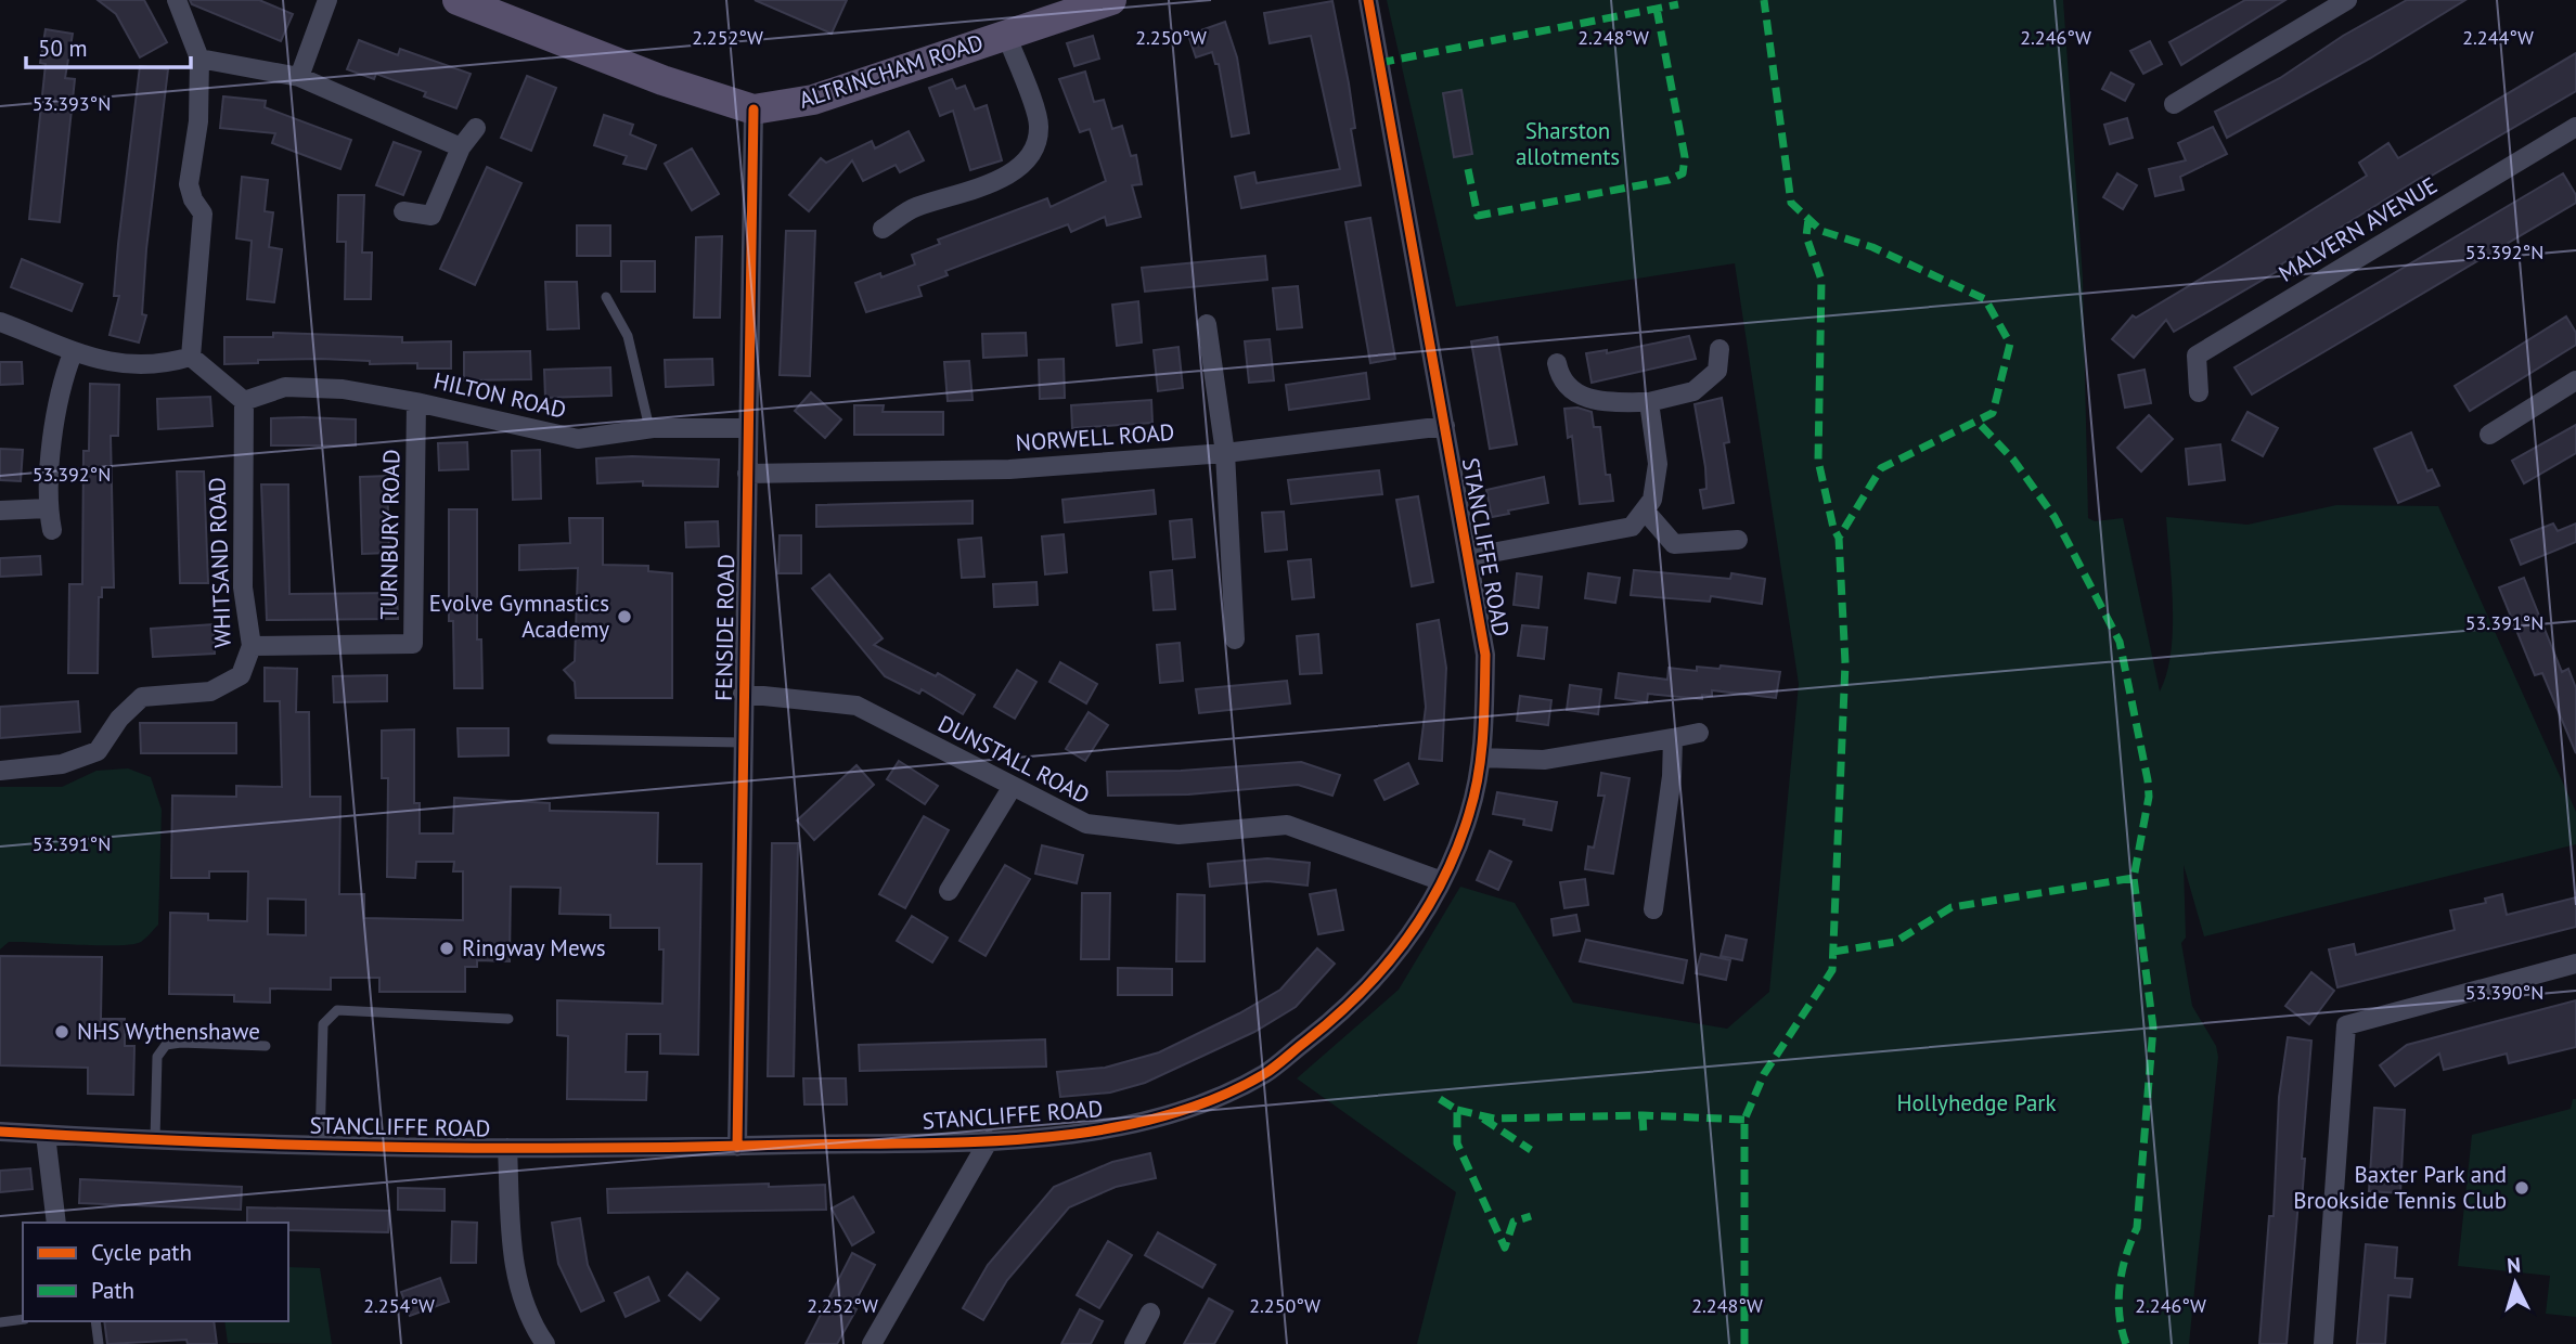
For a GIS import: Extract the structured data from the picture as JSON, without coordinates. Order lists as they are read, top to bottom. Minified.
{"streets":{"main road":["ALTRINCHAM ROAD"],"street":["MALVERN AVENUE","HILTON ROAD","NORWELL ROAD","TURNBURY ROAD","STANCLIFFE ROAD","WHITSAND ROAD","FENSIDE ROAD","DUNSTALL ROAD"]},"crossings":[["ALTRINCHAM ROAD","FENSIDE ROAD"],["HILTON ROAD","TURNBURY ROAD"],["HILTON ROAD","WHITSAND ROAD"],["HILTON ROAD","FENSIDE ROAD"],["NORWELL ROAD","STANCLIFFE ROAD"],["NORWELL ROAD","FENSIDE ROAD"],["TURNBURY ROAD","WHITSAND ROAD"],["STANCLIFFE ROAD","FENSIDE ROAD"],["STANCLIFFE ROAD","DUNSTALL ROAD"],["FENSIDE ROAD","DUNSTALL ROAD"]],"parks":["Sharston allotments","Hollyhedge Park"],"places":["Evolve Gymnastics Academy","Ringway Mews","NHS Wythenshawe","Baxter Park and Brookside Tennis Club"],"legend":["Cycle path","Path"],"scale_bar":"50 m","north":"top","coordinates":["2.252°W","2.250°W","2.248°W","2.246°W","2.244°W","53.393°N","53.392°N","53.391°N","53.390°N","2.254°W"]}
